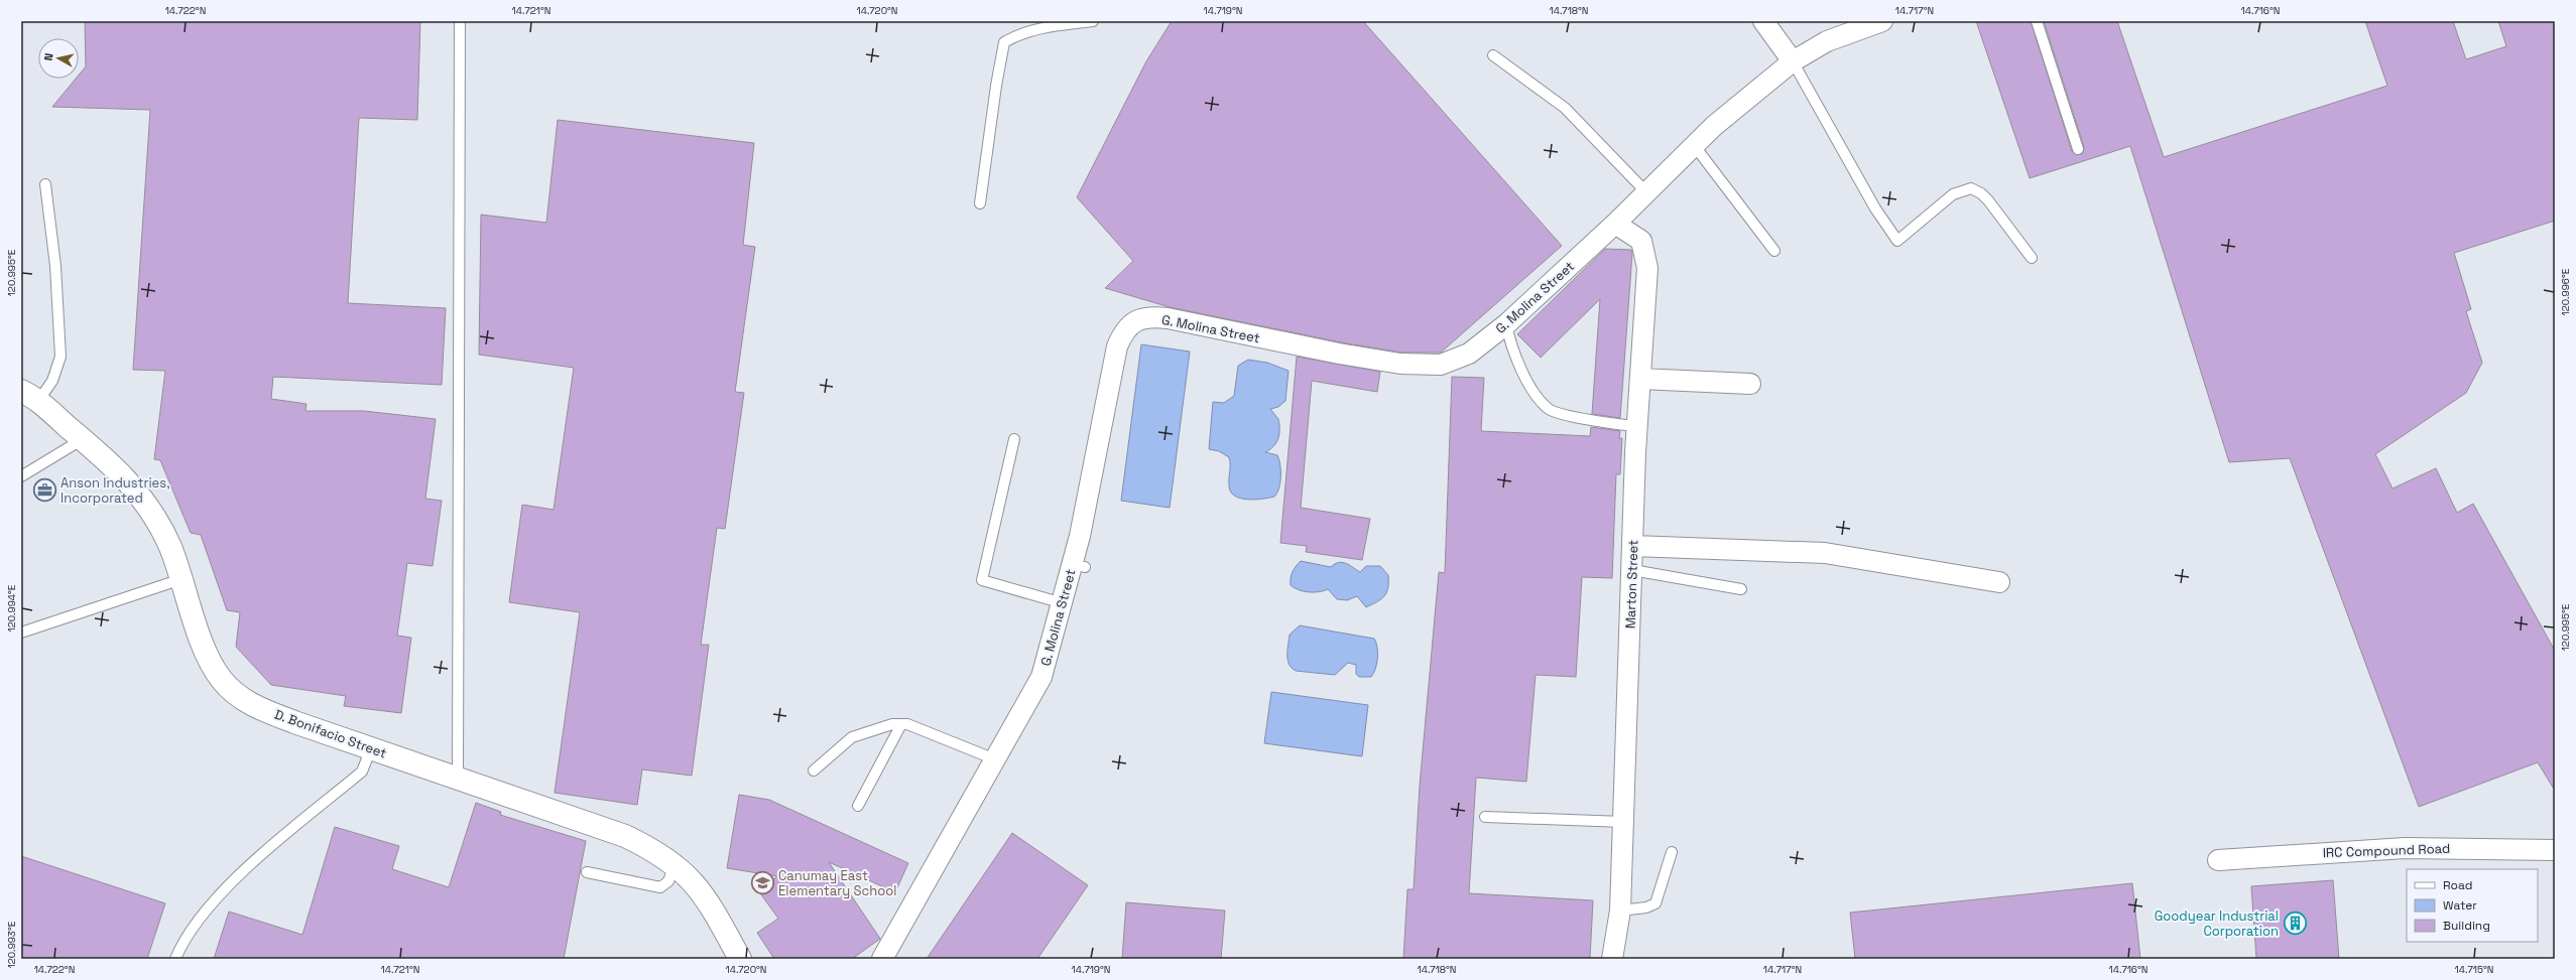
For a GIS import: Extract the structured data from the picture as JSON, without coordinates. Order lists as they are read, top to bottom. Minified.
{"streets":{"main road":["D. Bonifacio Street"],"street":["G. Molina Street","Marton Street","IRC Compound Road"]},"crossings":[["G. Molina Street","Marton Street"]],"places":{"office":["Anson Industries, Incorporated"],"school or university":["Canumay East Elementary School"],"building":["Goodyear Industrial Corporation"]},"legend":["Road","Water","Building"],"north":"left","coordinates":["14.722°N","14.721°N","14.720°N","14.719°N","14.718°N","14.717°N","14.716°N","120.995°E","120.996°E","120.994°E","120.993°E","14.715°N"]}
